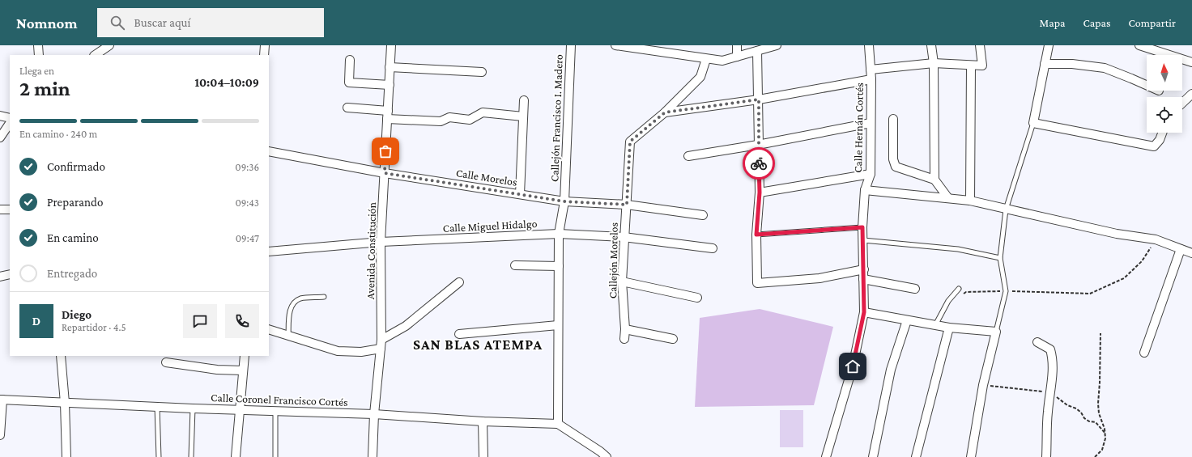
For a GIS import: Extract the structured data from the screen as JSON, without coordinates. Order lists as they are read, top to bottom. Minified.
{"streets":{"street":["Callejón Francisco I. Madero","Calle Hernán Cortés","Calle Morelos","Calle Miguel Hidalgo","Avenida Constitución","Callejón Morelos","Calle Coronel Francisco Cortés"]},"crossings":[["Callejón Francisco I. Madero","Calle Morelos"],["Callejón Francisco I. Madero","Calle Miguel Hidalgo"],["Callejón Francisco I. Madero","Calle Coronel Francisco Cortés"],["Calle Morelos","Avenida Constitución"],["Calle Morelos","Callejón Morelos"],["Calle Miguel Hidalgo","Avenida Constitución"],["Calle Miguel Hidalgo","Callejón Morelos"],["Avenida Constitución","Calle Coronel Francisco Cortés"]],"districts":["SAN BLAS ATEMPA"],"north":"top","page":{"header":"Nomnom","search":"Buscar aquí","nav":["Mapa","Capas","Compartir"],"heading":["2 min","Llega en","10:04–10:09"],"panel":["Diego","Repartidor · 4.5"],"bar":"En camino · 240 m","list":[["Confirmado","09:36"],["Preparando","09:43"],["En camino","09:47"],"Entregado"],"round":"D"}}
